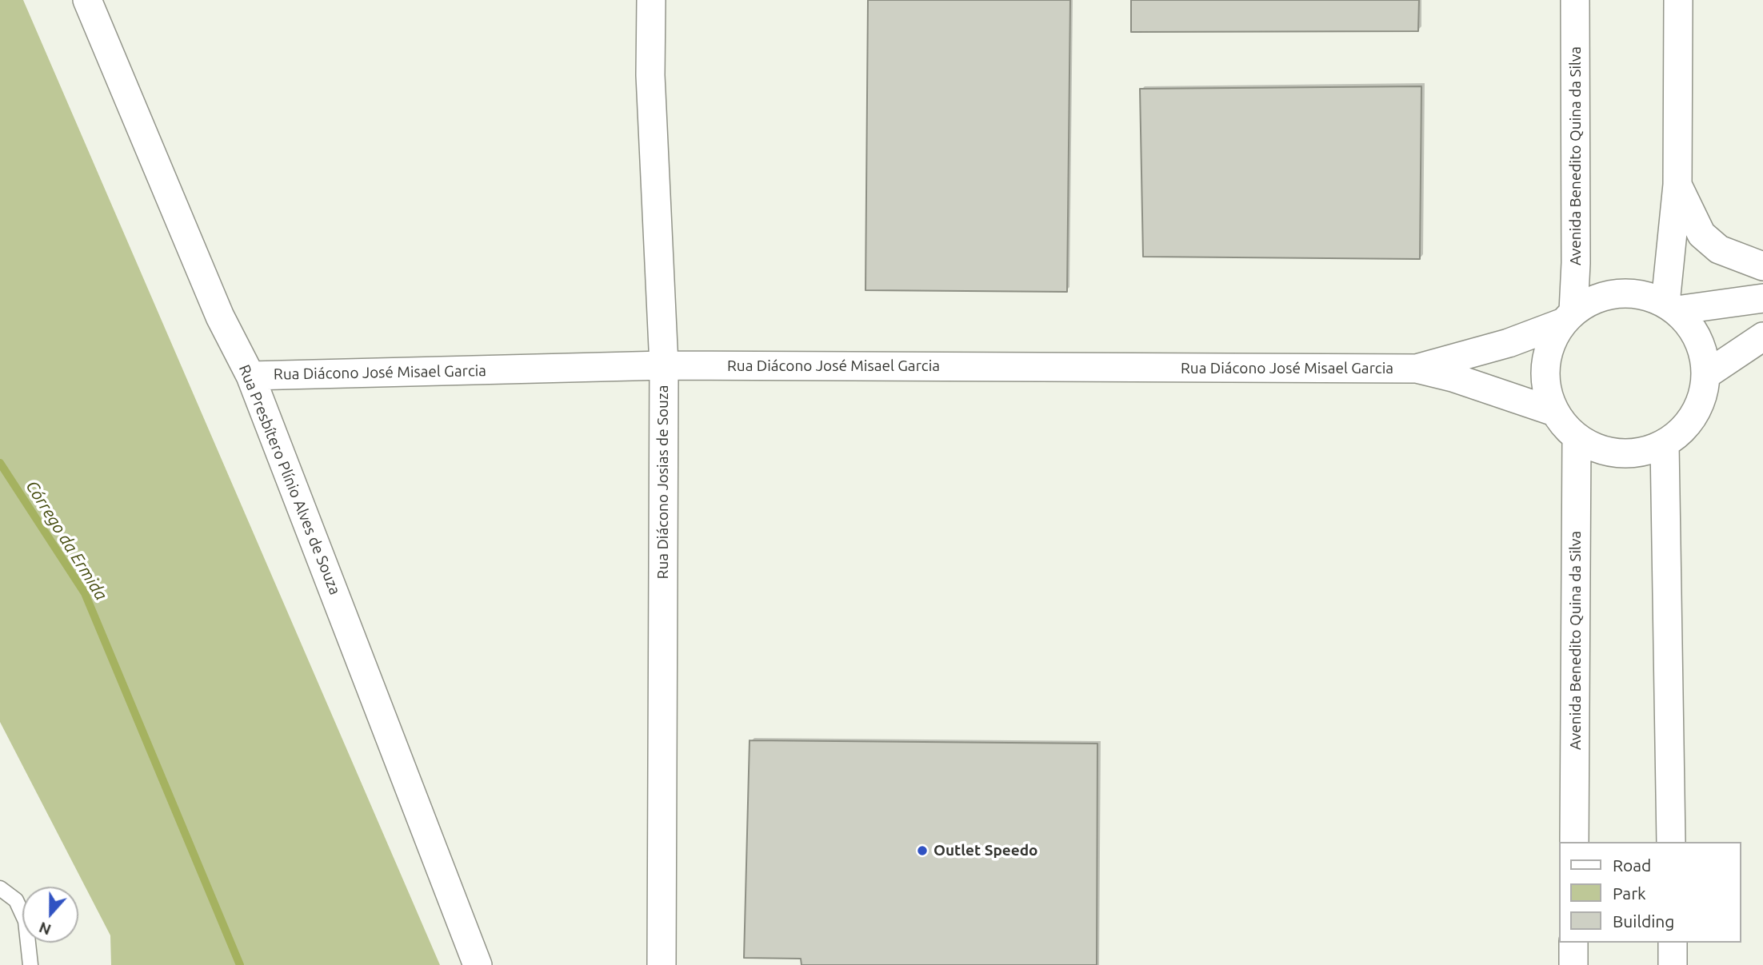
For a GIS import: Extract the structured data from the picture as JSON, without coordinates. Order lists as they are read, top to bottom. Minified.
{"streets":{"street":["Avenida Benedito Quina da Silva","Rua Diácono José Misael Garcia","Rua Presbítero Plínio Alves de Souza","Rua Diácono Josias de Souza"]},"crossings":[["Rua Diácono José Misael Garcia","Rua Presbítero Plínio Alves de Souza"],["Rua Diácono José Misael Garcia","Rua Diácono Josias de Souza"]],"water":["Córrego da Ermida"],"places":["Outlet Speedo"],"legend":["Road","Park","Building"],"north":"bottom"}
